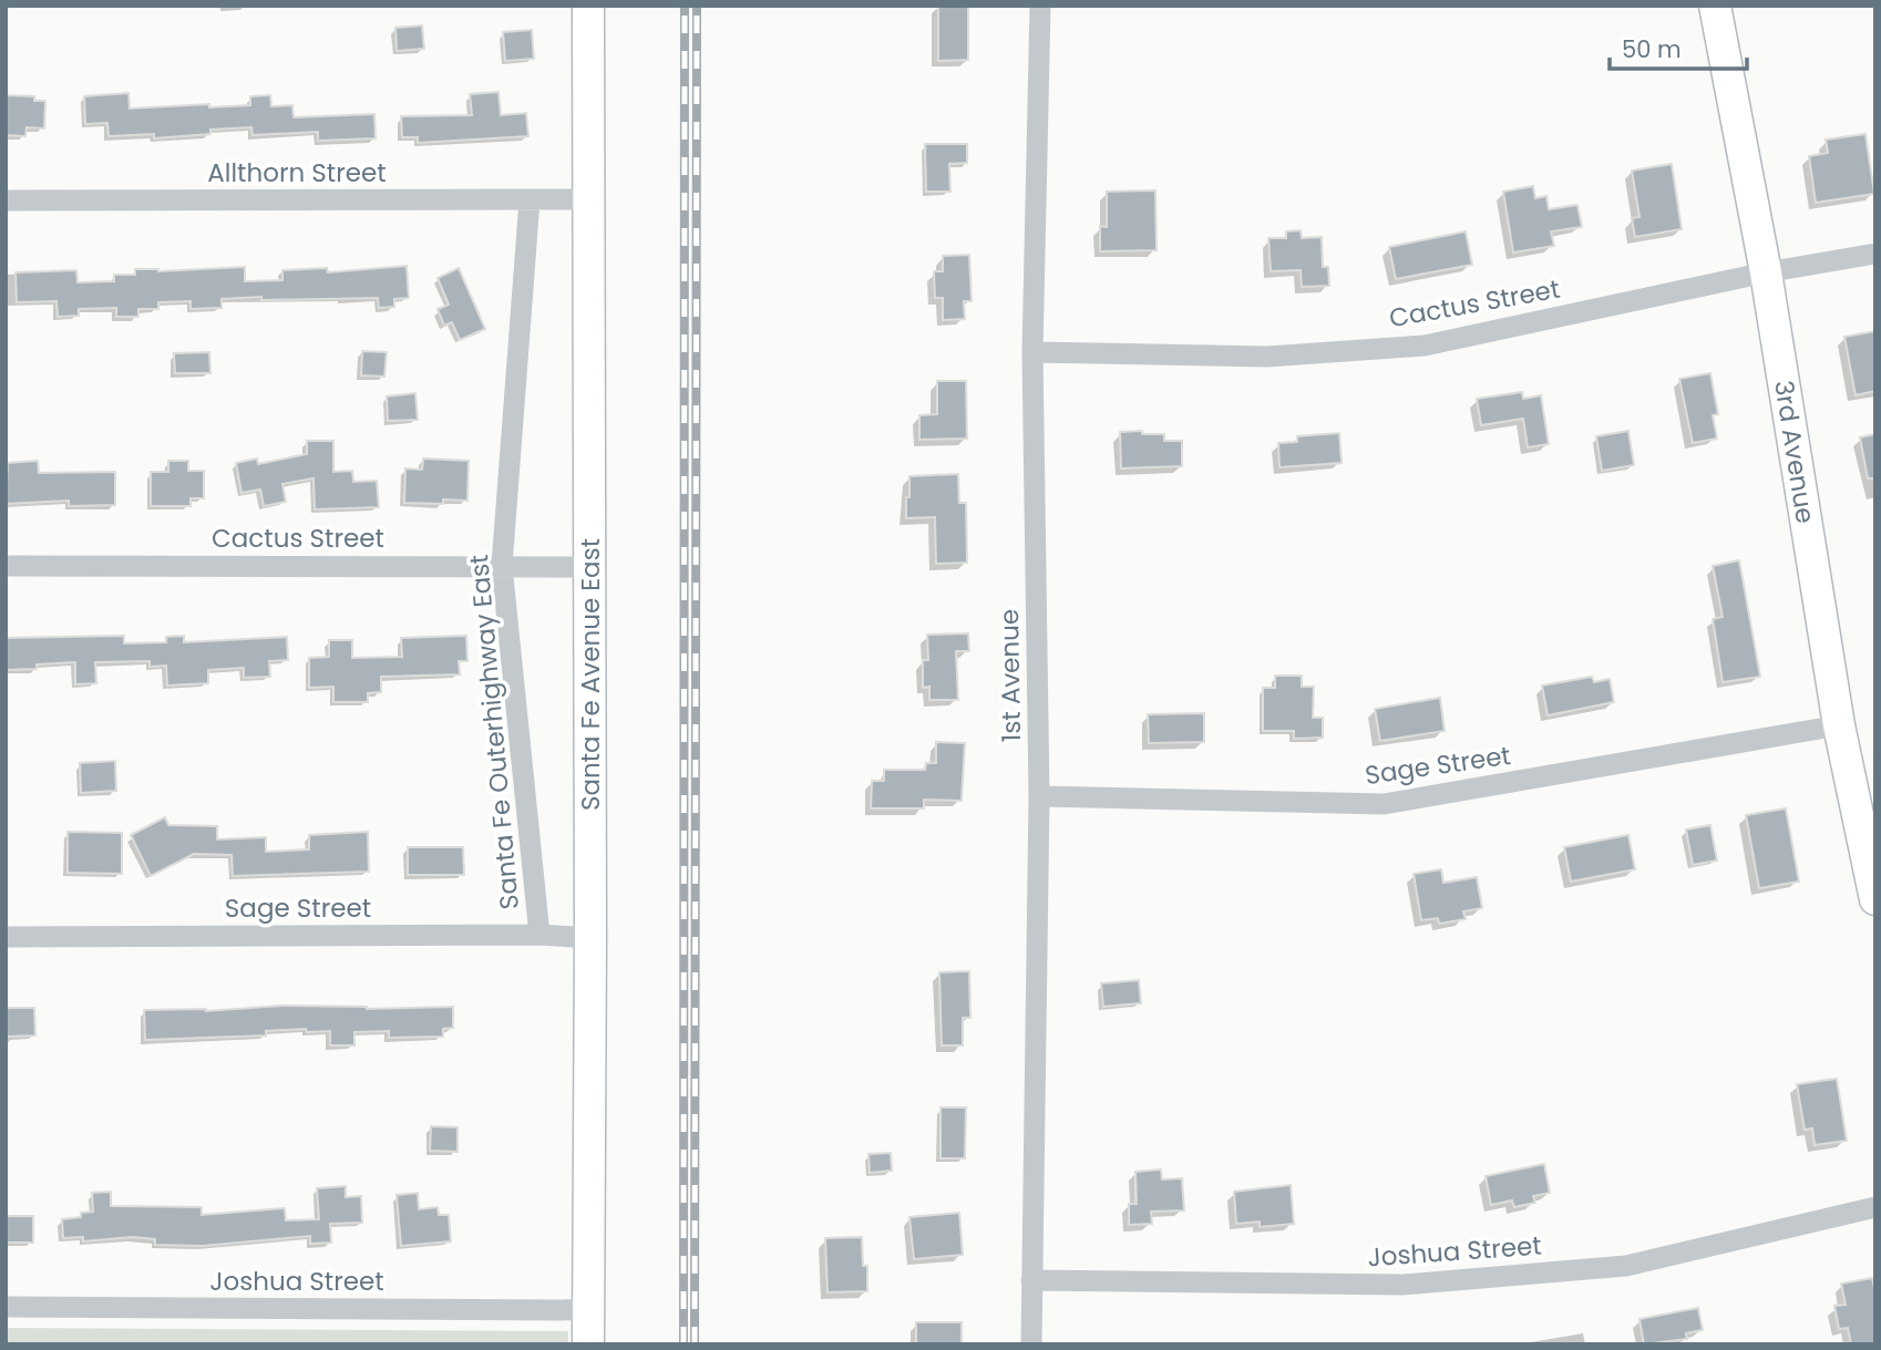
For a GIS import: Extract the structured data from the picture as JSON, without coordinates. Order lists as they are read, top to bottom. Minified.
{"streets":{"street":["Allthorn Street","Cactus Street","3rd Avenue","Santa Fe Avenue East","1st Avenue","Santa Fe Outerhighway East","Sage Street","Joshua Street"]},"crossings":[["Allthorn Street","Santa Fe Avenue East"],["Allthorn Street","Santa Fe Outerhighway East"],["Cactus Street","3rd Avenue"],["Cactus Street","Santa Fe Avenue East"],["Cactus Street","1st Avenue"],["Cactus Street","Santa Fe Outerhighway East"],["3rd Avenue","Sage Street"],["Santa Fe Avenue East","Sage Street"],["Santa Fe Avenue East","Joshua Street"],["1st Avenue","Sage Street"],["1st Avenue","Joshua Street"],["Santa Fe Outerhighway East","Sage Street"]],"scale_bar":"50 m"}
